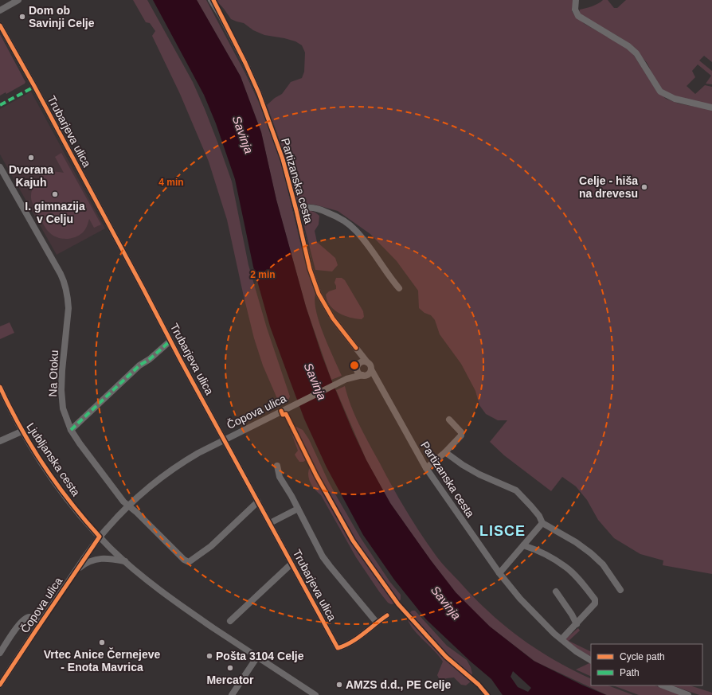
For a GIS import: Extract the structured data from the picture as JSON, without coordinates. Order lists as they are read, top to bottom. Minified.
{"streets":{"street":["Trubarjeva ulica","Partizanska cesta","Na Otoku","Čopova ulica","Ljubljanska cesta"]},"crossings":[["Trubarjeva ulica","Čopova ulica"],["Partizanska cesta","Čopova ulica"],["Na Otoku","Čopova ulica"],["Čopova ulica","Ljubljanska cesta"]],"districts":["LISCE"],"water":["Savinja"],"places":["Dom ob Savinji Celje","Dvorana Kajuh","Celje - hiša na drevesu","I. gimnazija v Celju","Vrtec Anice Černejeve - Enota Mavrica","Pošta 3104 Celje","Mercator","AMZS d.d., PE Celje"],"legend":["Cycle path","Path"],"rings":["4 min","2 min"]}
